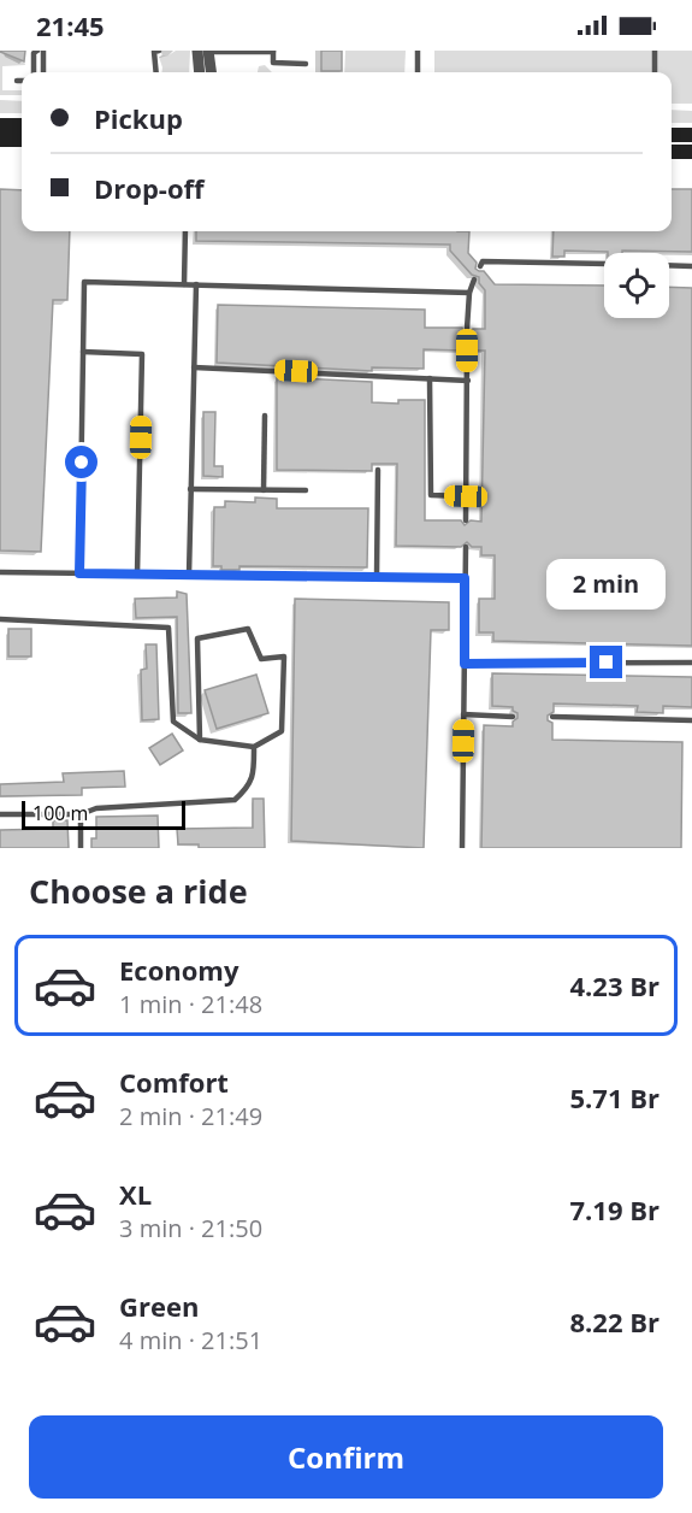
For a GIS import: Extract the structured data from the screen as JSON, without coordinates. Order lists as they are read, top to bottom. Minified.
{"scale_bar":"100 m","page":{"status":"21:45","banner":["Pickup","Drop-off"],"bubble":"2 min","scale":"100 m","heading":"Choose a ride","list":[{"name":"Economy","note":"1 min · 21:48","value":"4.23 Br"},{"name":"Comfort","note":"2 min · 21:49","value":"5.71 Br"},{"name":"XL","note":"3 min · 21:50","value":"7.19 Br"},{"name":"Green","note":"4 min · 21:51","value":"8.22 Br"}],"buttons":"Confirm"}}
